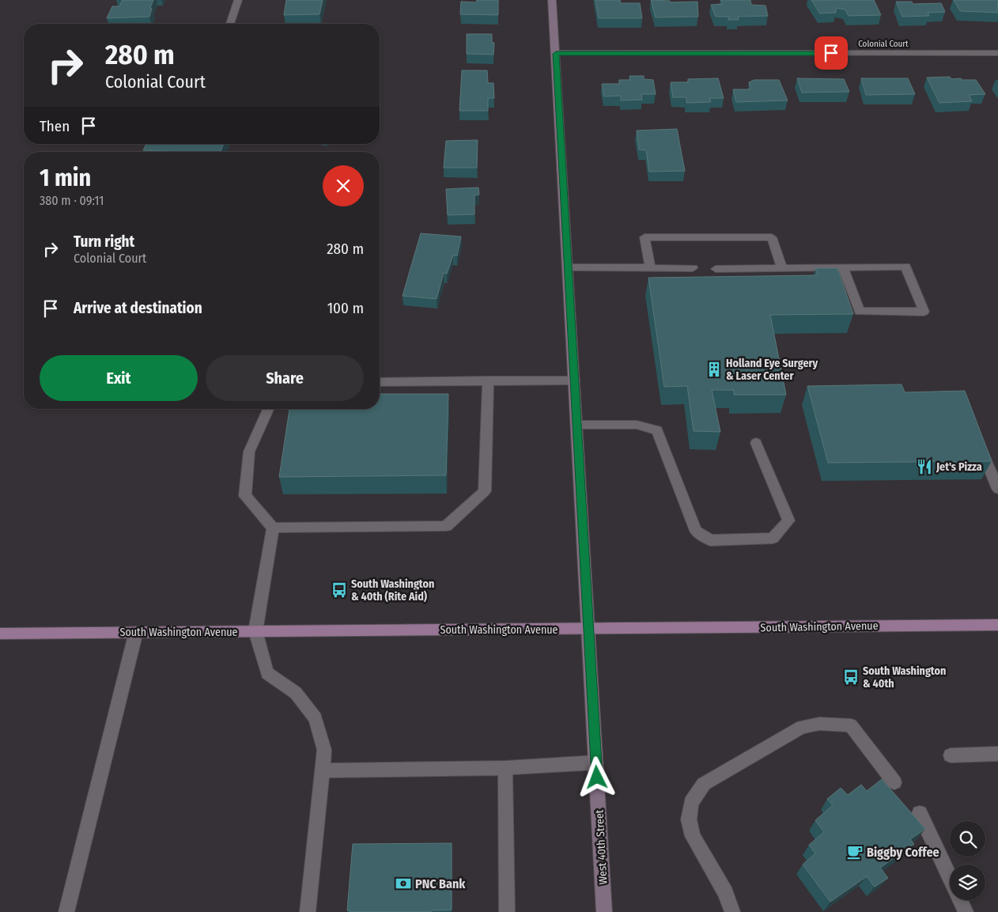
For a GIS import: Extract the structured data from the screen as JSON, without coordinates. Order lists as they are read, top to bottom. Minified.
{"streets":{"main road":["South Washington Avenue"],"street":["Colonial Court","West 40th Street"]},"crossings":[["Colonial Court","West 40th Street"],["South Washington Avenue","West 40th Street"]],"places":{"building":["Holland Eye Surgery & Laser Center"],"restaurant":["Jet's Pizza"],"bus stop":["South Washington & 40th (Rite Aid)","South Washington & 40th"],"cafe":["Biggby Coffee"],"bank":["PNC Bank"]},"page":{"turn":["280 m","Colonial Court"],"then":"Then","heading":["1 min","380 m · 09:11"],"list":[{"name":"Turn right","note":"Colonial Court","value":"280 m"},{"name":"Arrive at destination","value":"100 m"}],"buttons":["Exit","Share"]}}
